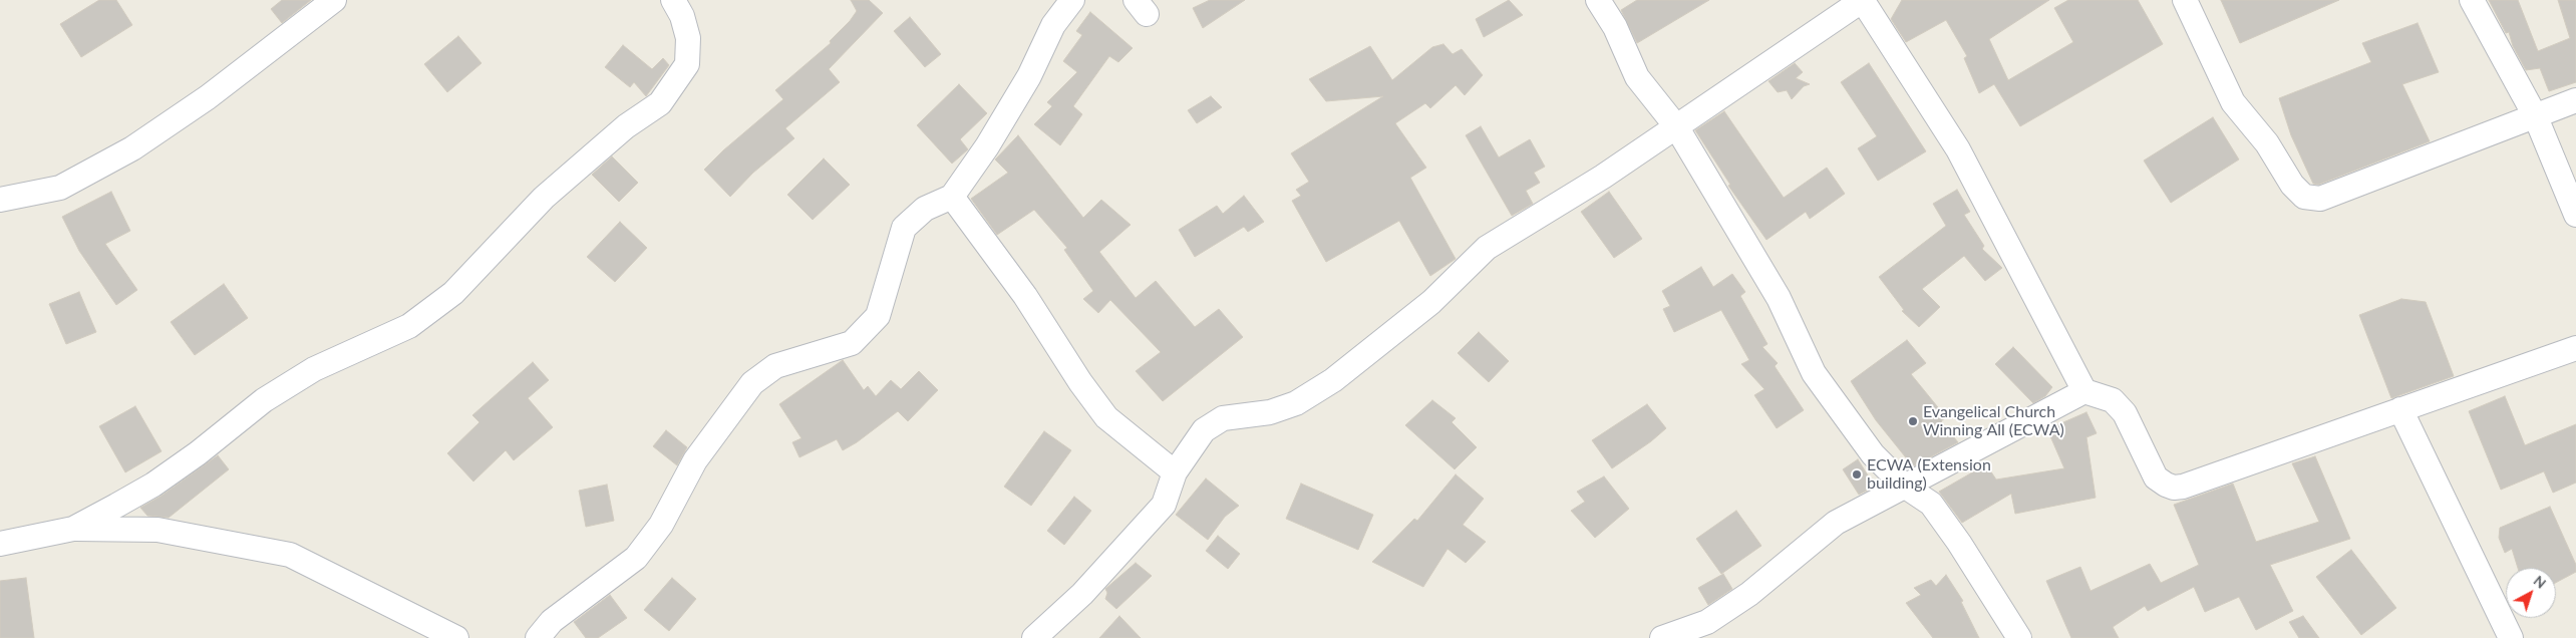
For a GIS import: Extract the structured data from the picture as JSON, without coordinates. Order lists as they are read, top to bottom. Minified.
{"places":["Evangelical Church Winning All (ECWA)","ECWA (Extension building)"],"north":"top right"}
